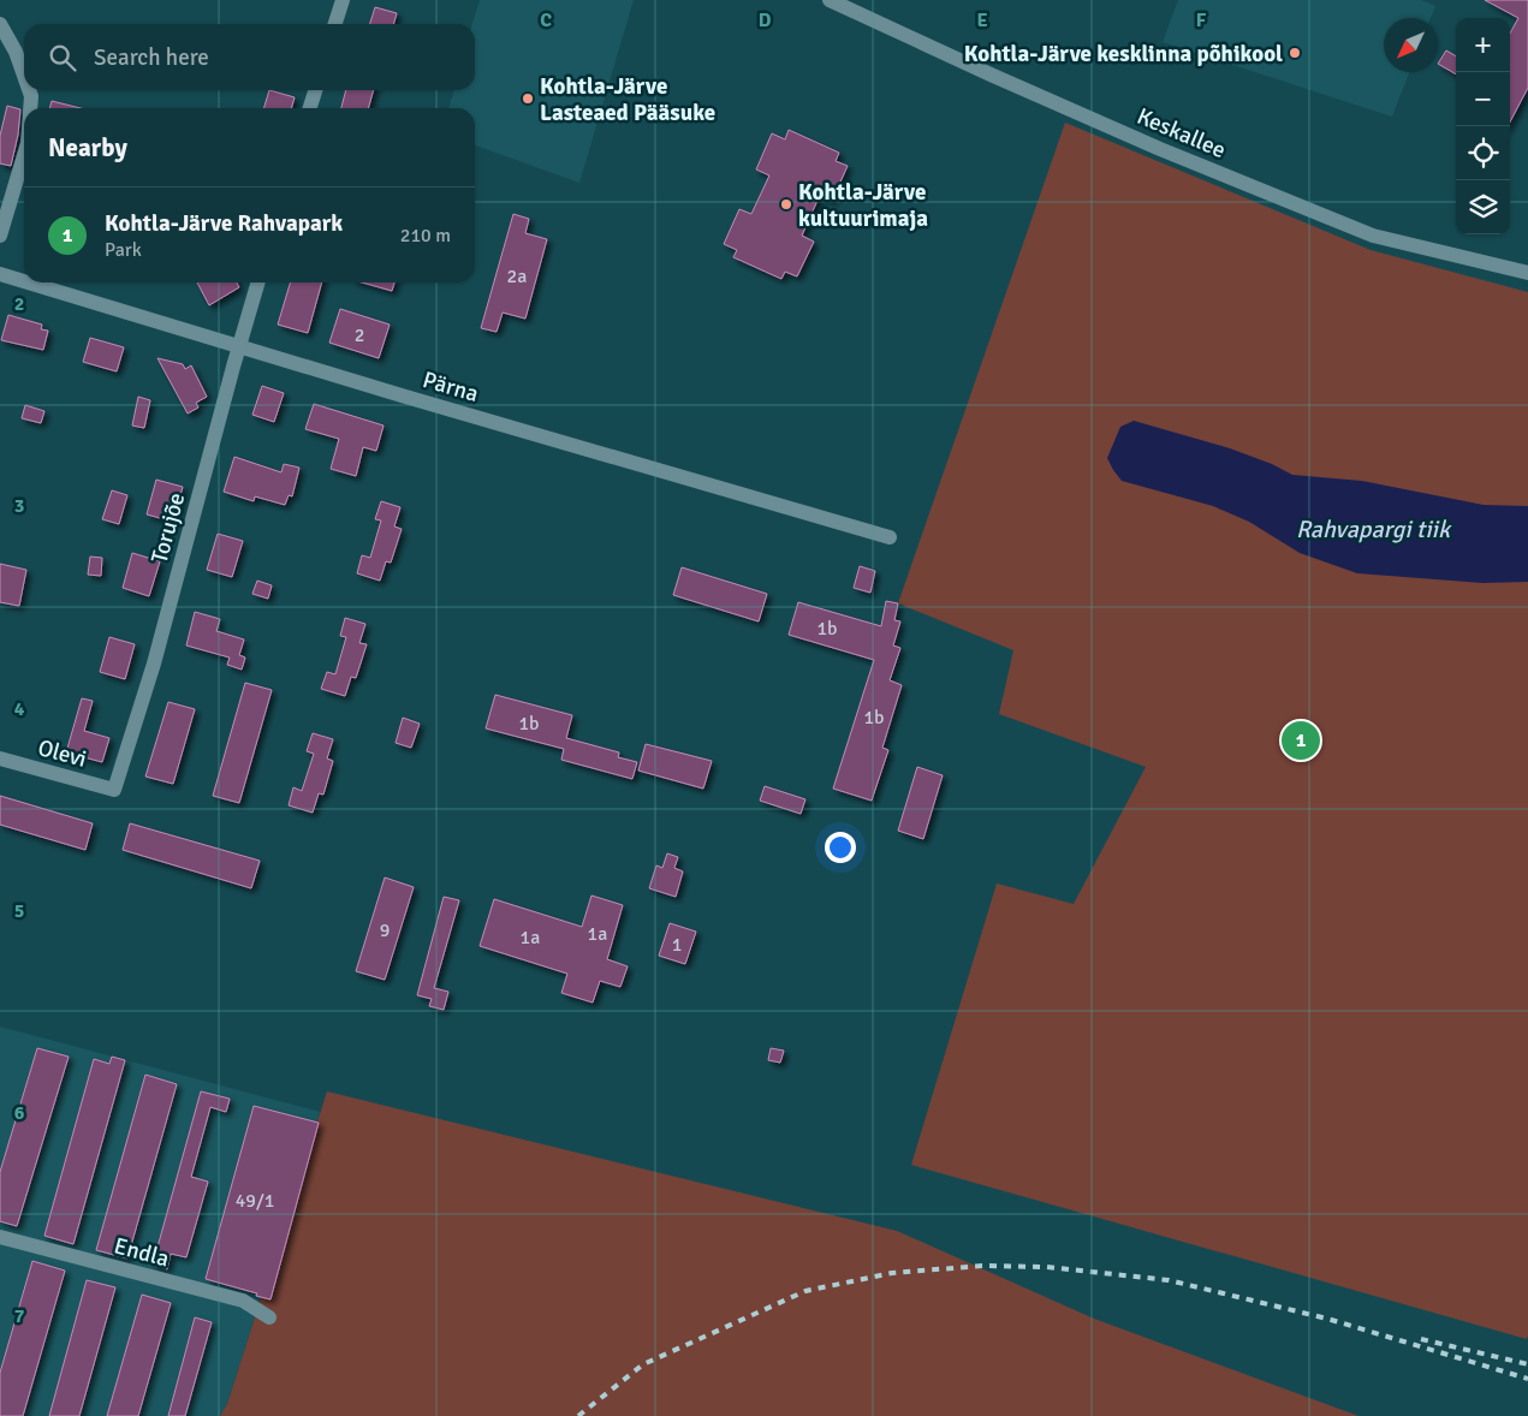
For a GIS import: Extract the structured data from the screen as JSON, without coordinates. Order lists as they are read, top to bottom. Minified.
{"streets":{"street":["Keskallee","Pärna","Torujõe","Olevi","Endla"]},"crossings":[["Pärna","Torujõe"],["Torujõe","Olevi"]],"water":["Rahvapargi tiik"],"places":["Kohtla-Järve kesklinna põhikool","Kohtla-Järve Lasteaed Pääsuke","Kohtla-Järve kultuurimaja"],"house_numbers":["2a","2","1b","1b","1b","9","1a","1a","1","49/1"],"north":"bottom left","page":{"map_buttons":["+","−"],"search":"Search here","heading":"Nearby","list":[{"mark":"1","name":"Kohtla-Järve Rahvapark","note":"Park","value":"210 m"}],"pins":"1"},"grid":{"columns":["C","D","E","F"],"rows":["2","3","4","5","6","7"]}}
